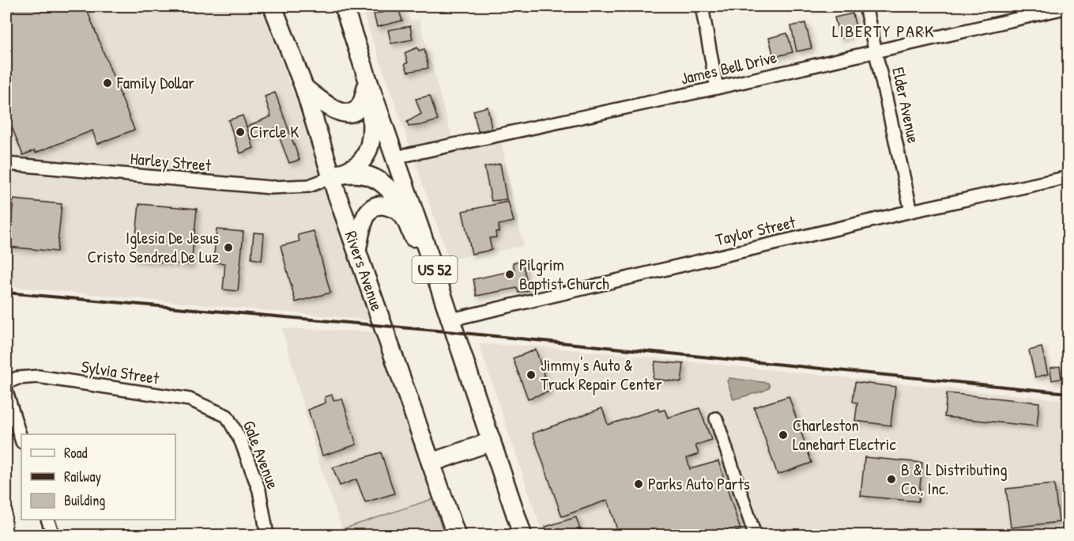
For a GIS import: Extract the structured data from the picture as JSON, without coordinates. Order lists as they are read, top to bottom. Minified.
{"streets":{"main road":["US 52","Rivers Avenue"],"street":["James Bell Drive","Elder Avenue","Harley Street","Taylor Street","Sylvia Street","Gale Avenue"]},"crossings":[["James Bell Drive","Elder Avenue"],["James Bell Drive","US 52"],["Elder Avenue","Taylor Street"],["Harley Street","Rivers Avenue"],["Taylor Street","US 52"],["Sylvia Street","Gale Avenue"]],"districts":["LIBERTY PARK"],"places":["Family Dollar","Circle K","Iglesia De Jesus Cristo Sendred De Luz","Pilgrim Baptist Church","Jimmy's Auto & Truck Repair Center","Charleston Lanehart Electric","B & L Distributing Co., Inc.","Parks Auto Parts"],"legend":["Road","Railway","Building"]}
